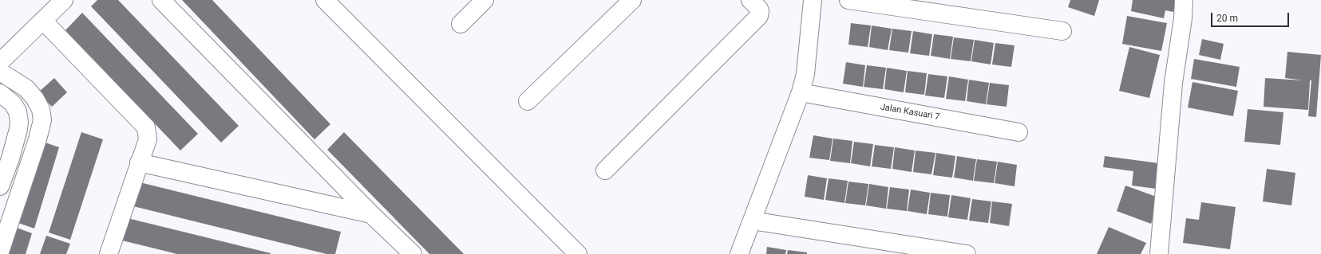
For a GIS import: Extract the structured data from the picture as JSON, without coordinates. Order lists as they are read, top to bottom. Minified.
{"streets":{"street":["Jalan Kasuari 7"]},"scale_bar":"20 m"}
